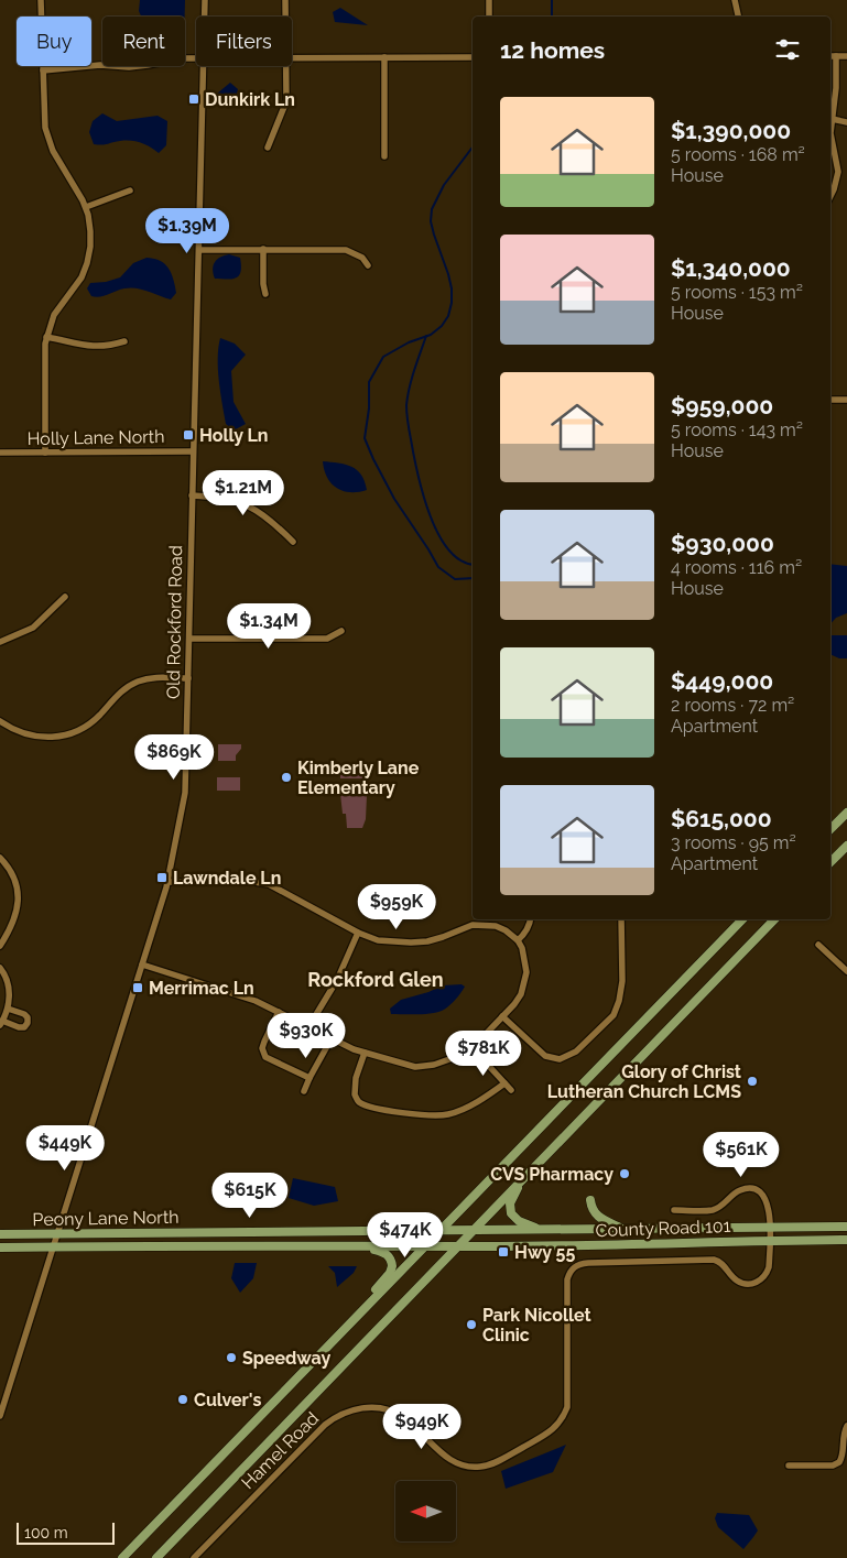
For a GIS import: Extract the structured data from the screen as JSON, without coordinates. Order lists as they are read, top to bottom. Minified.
{"streets":{"main road":["Peony Lane North","County Road 101"],"street":["Holly Lane North","Old Rockford Road","Hamel Road"]},"crossings":[["Holly Lane North","Old Rockford Road"],["Old Rockford Road","Peony Lane North"],["Peony Lane North","County Road 101"],["County Road 101","Hamel Road"]],"districts":["Rockford Glen"],"places":{"transit":["Dunkirk Ln","Holly Ln","Lawndale Ln","Merrimac Ln","Hwy 55"],"other":["Kimberly Lane Elementary","Glory of Christ Lutheran Church LCMS","CVS Pharmacy","Park Nicollet Clinic","Speedway","Culver's"]},"scale_bar":"100 m","north":"left","page":{"chip":["Buy","Rent","Filters"],"heading":"12 homes","list":[{"name":"$1,390,000","note":"5 rooms · 168 m² · House"},{"name":"$1,340,000","note":"5 rooms · 153 m² · House"},{"name":"$959,000","note":"5 rooms · 143 m² · House"},{"name":"$930,000","note":"4 rooms · 116 m² · House"},{"name":"$449,000","note":"2 rooms · 72 m² · Apartment"},{"name":"$615,000","note":"3 rooms · 95 m² · Apartment"}],"price":["$1.39M","$1.21M","$1.34M","$869K","$959K","$930K","$781K","$449K","$561K","$615K","$474K","$949K"],"scale":"100 m"}}
